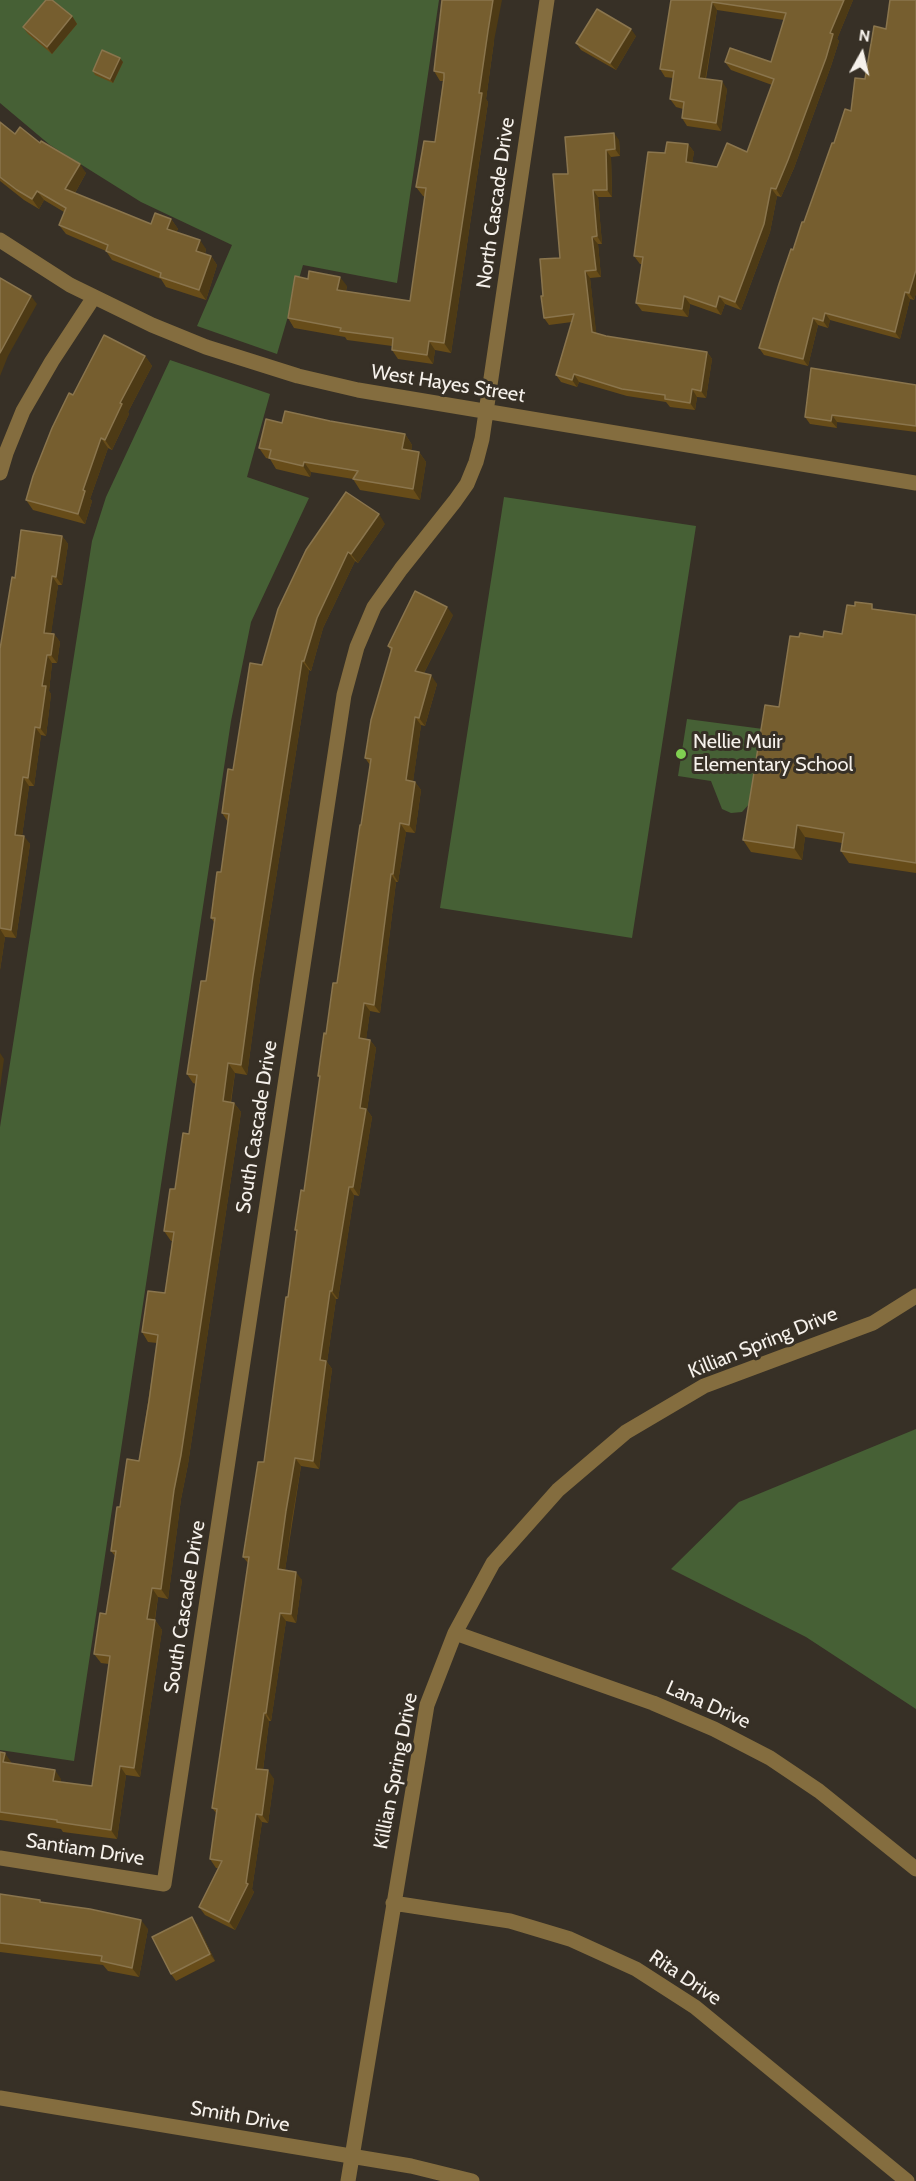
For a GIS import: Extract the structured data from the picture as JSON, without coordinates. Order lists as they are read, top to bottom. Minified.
{"streets":{"street":["North Cascade Drive","West Hayes Street","South Cascade Drive","Killian Spring Drive","Lana Drive","Santiam Drive","Rita Drive","Smith Drive"]},"crossings":[["North Cascade Drive","West Hayes Street"],["North Cascade Drive","South Cascade Drive"],["West Hayes Street","South Cascade Drive"],["South Cascade Drive","Santiam Drive"],["Killian Spring Drive","Lana Drive"],["Killian Spring Drive","Rita Drive"],["Killian Spring Drive","Smith Drive"]],"places":["Nellie Muir Elementary School"],"north":"top"}
